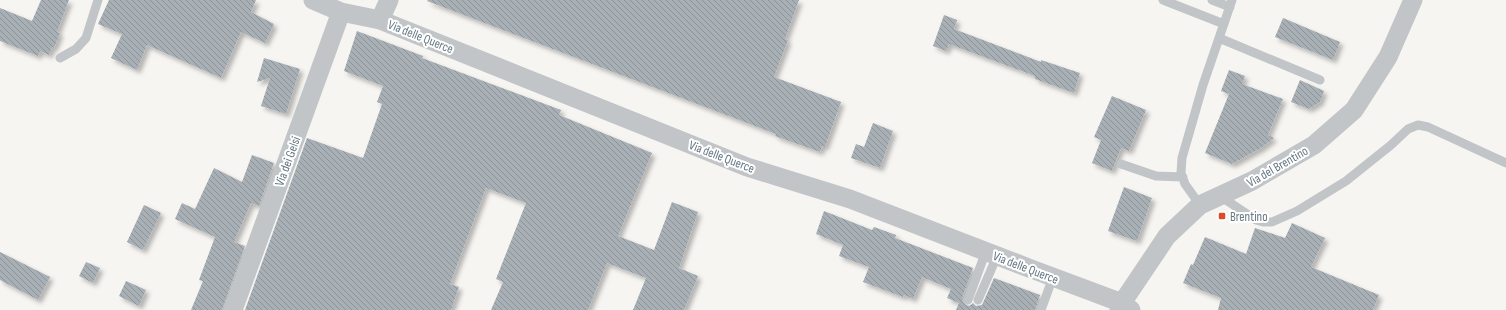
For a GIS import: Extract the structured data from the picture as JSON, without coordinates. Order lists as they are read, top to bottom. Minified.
{"streets":{"street":["Via delle Querce","Via dei Gelsi","Via del Brentino"]},"crossings":[["Via delle Querce","Via dei Gelsi"],["Via delle Querce","Via del Brentino"]],"places":{"transit":["Brentino"]}}
